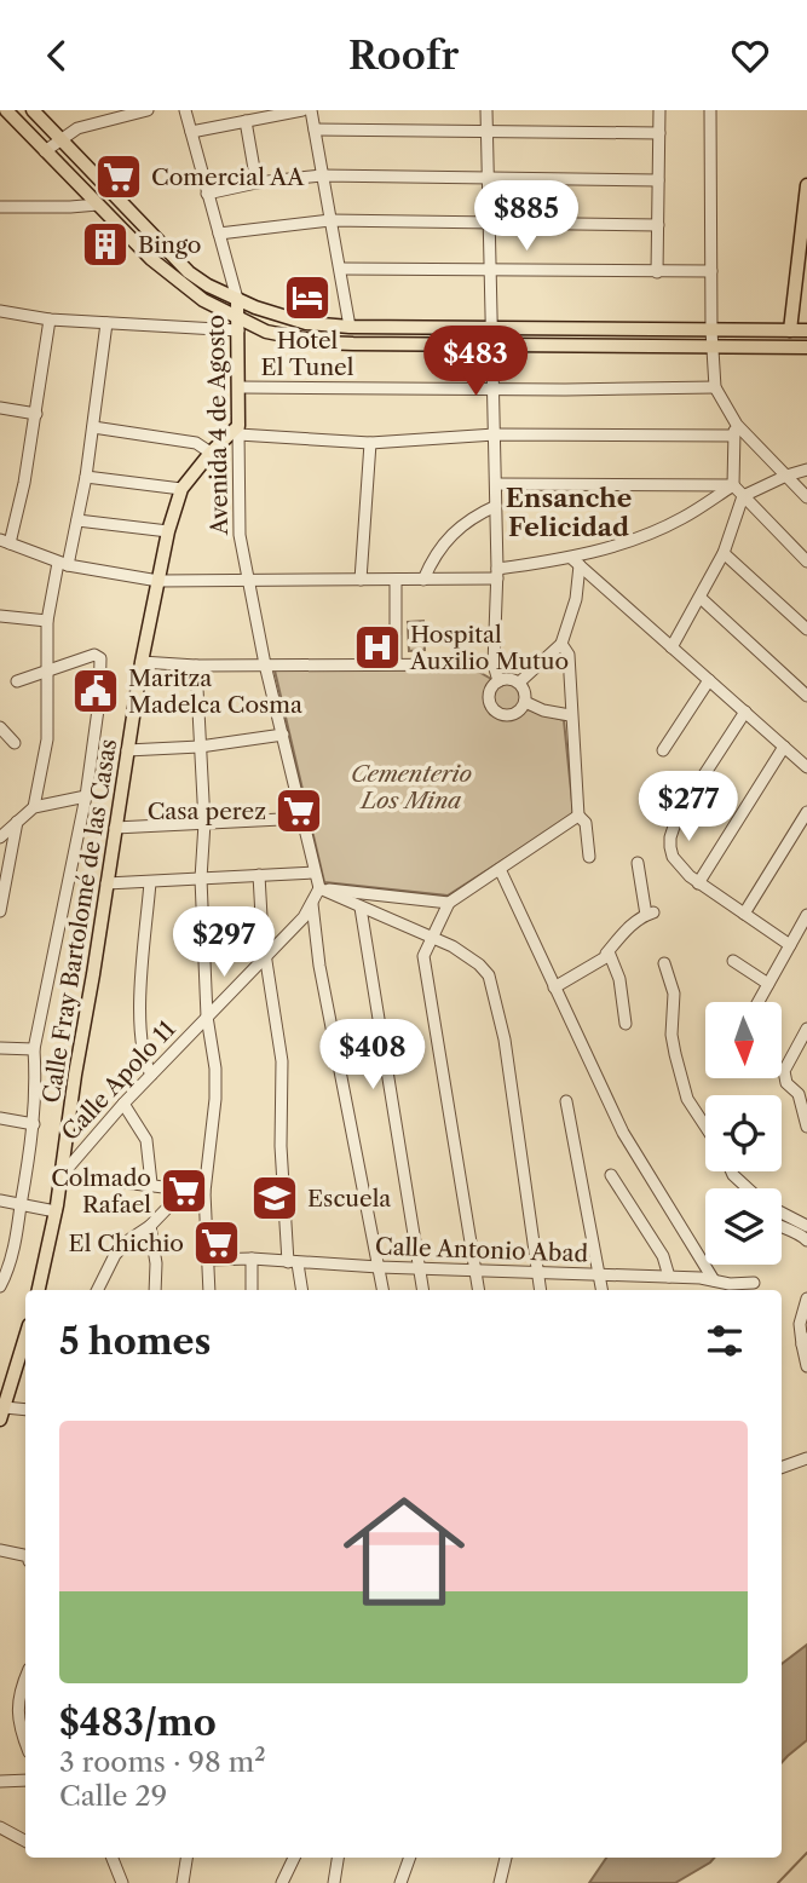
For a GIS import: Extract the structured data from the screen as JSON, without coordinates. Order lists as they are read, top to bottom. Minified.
{"streets":{"main road":["Avenida 4 de Agosto","Calle Fray Bartolomé de las Casas"],"street":["Calle Apolo 11","Calle Antonio Abad"]},"crossings":[["Avenida 4 de Agosto","Calle Fray Bartolomé de las Casas"],["Avenida 4 de Agosto","Calle Apolo 11"],["Calle Fray Bartolomé de las Casas","Calle Apolo 11"]],"districts":["Ensanche Felicidad"],"parks":["Cementerio Los Mina"],"places":{"supermarket":["Comercial AA","Casa perez","Colmado Rafael","El Chichio"],"building":["Bingo"],"hotel":["Hotel El Tunel"],"hospital":["Hospital Auxilio Mutuo"],"public building":["Maritza Madelca Cosma"],"school or university":["Escuela"]},"north":"bottom","page":{"header":"Roofr","price":["$885","$483","$277","$297","$408"],"heading":"5 homes","list":[{"name":"$483/mo","note":"3 rooms · 98 m² · Calle 29"}]}}
